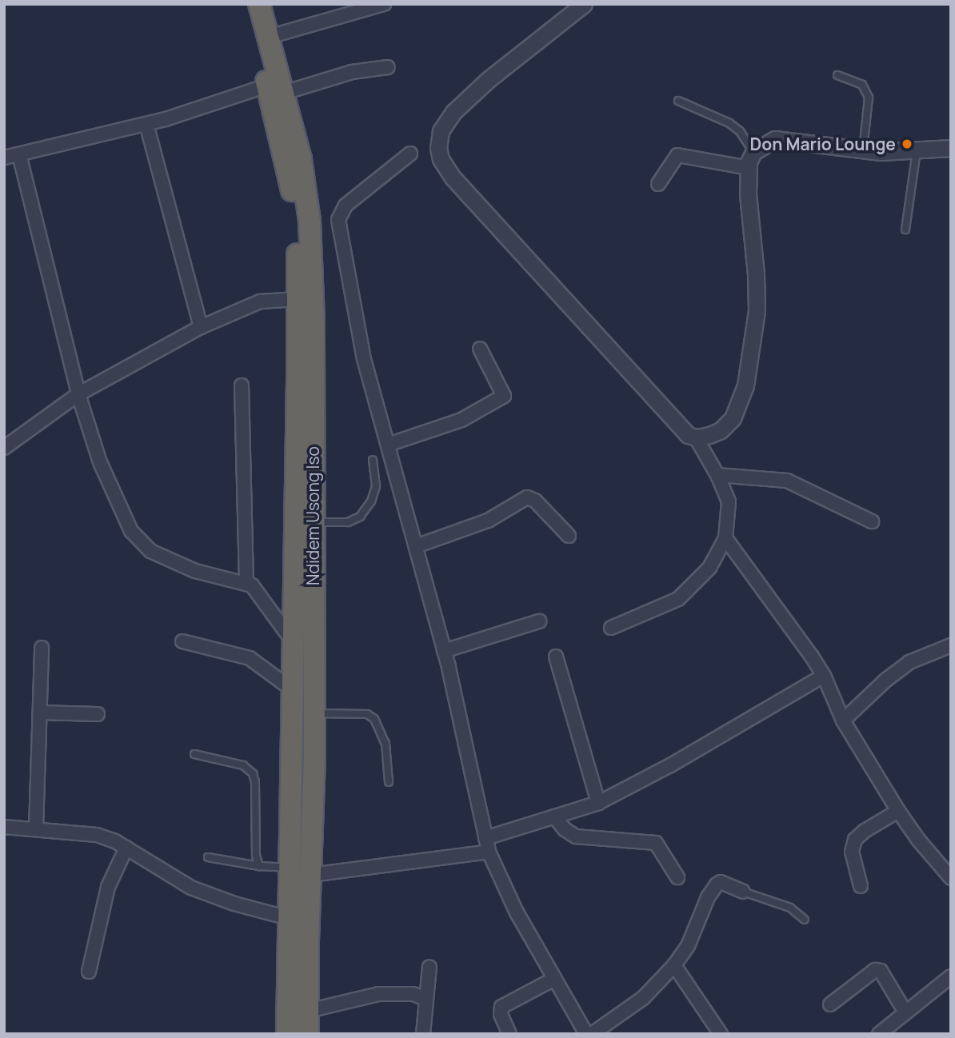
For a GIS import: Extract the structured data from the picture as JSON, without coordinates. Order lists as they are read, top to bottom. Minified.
{"streets":{"highway":["Ndidem Usong Iso"]},"places":["Don Mario Lounge"]}
